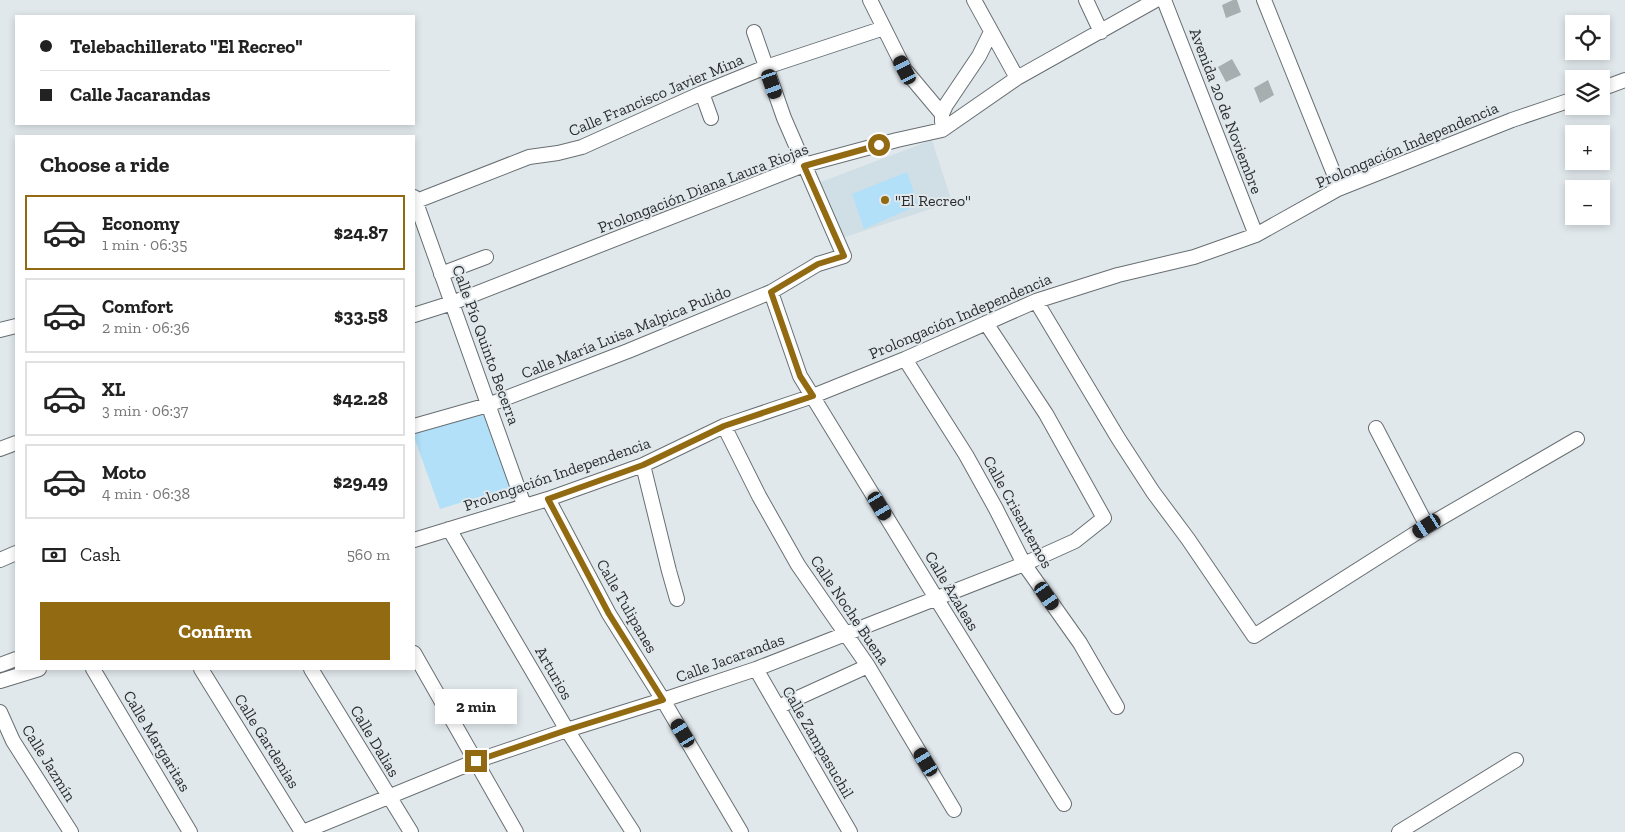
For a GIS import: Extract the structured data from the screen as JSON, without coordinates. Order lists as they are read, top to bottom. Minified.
{"streets":{"street":["Calle Francisco Javier Mina","Avenida 20 de Noviembre","Prolongación Independencia","Prolongación Diana Laura Riojas","Calle María Luisa Malpica Pulido","Calle Pío Quinto Becerra","Calle Crisantemos","Calle Azaleas","Calle Tulipanes","Calle Noche Buena","Calle Jacarandas","Arturios","Calle Margaritas","Calle Gardenias","Calle Dalias","Calle Zampasuchil","Calle Jazmín"]},"crossings":[["Avenida 20 de Noviembre","Prolongación Independencia"],["Prolongación Independencia","Calle Pío Quinto Becerra"],["Prolongación Independencia","Calle Crisantemos"],["Prolongación Independencia","Calle Azaleas"],["Prolongación Independencia","Calle Tulipanes"],["Prolongación Independencia","Calle Noche Buena"],["Prolongación Independencia","Calle Jacarandas"],["Prolongación Independencia","Arturios"],["Prolongación Diana Laura Riojas","Calle María Luisa Malpica Pulido"],["Prolongación Diana Laura Riojas","Calle Pío Quinto Becerra"],["Calle María Luisa Malpica Pulido","Calle Pío Quinto Becerra"],["Calle María Luisa Malpica Pulido","Calle Azaleas"],["Calle Crisantemos","Calle Jacarandas"],["Calle Azaleas","Calle Jacarandas"],["Calle Tulipanes","Calle Jacarandas"],["Calle Noche Buena","Calle Jacarandas"],["Calle Jacarandas","Arturios"],["Calle Jacarandas","Calle Gardenias"],["Calle Jacarandas","Calle Dalias"],["Calle Jacarandas","Calle Zampasuchil"]],"places":["\"El Recreo\""],"page":{"map_buttons":["+","−"],"banner":["Telebachillerato \"El Recreo\"","Calle Jacarandas"],"heading":"Choose a ride","list":[{"name":"Economy","note":"1 min · 06:35","value":"$24.87"},{"name":"Comfort","note":"2 min · 06:36","value":"$33.58"},{"name":"XL","note":"3 min · 06:37","value":"$42.28"},{"name":"Moto","note":"4 min · 06:38","value":"$29.49"}],"pay":["Cash","560 m"],"buttons":"Confirm","bubble":"2 min"}}
